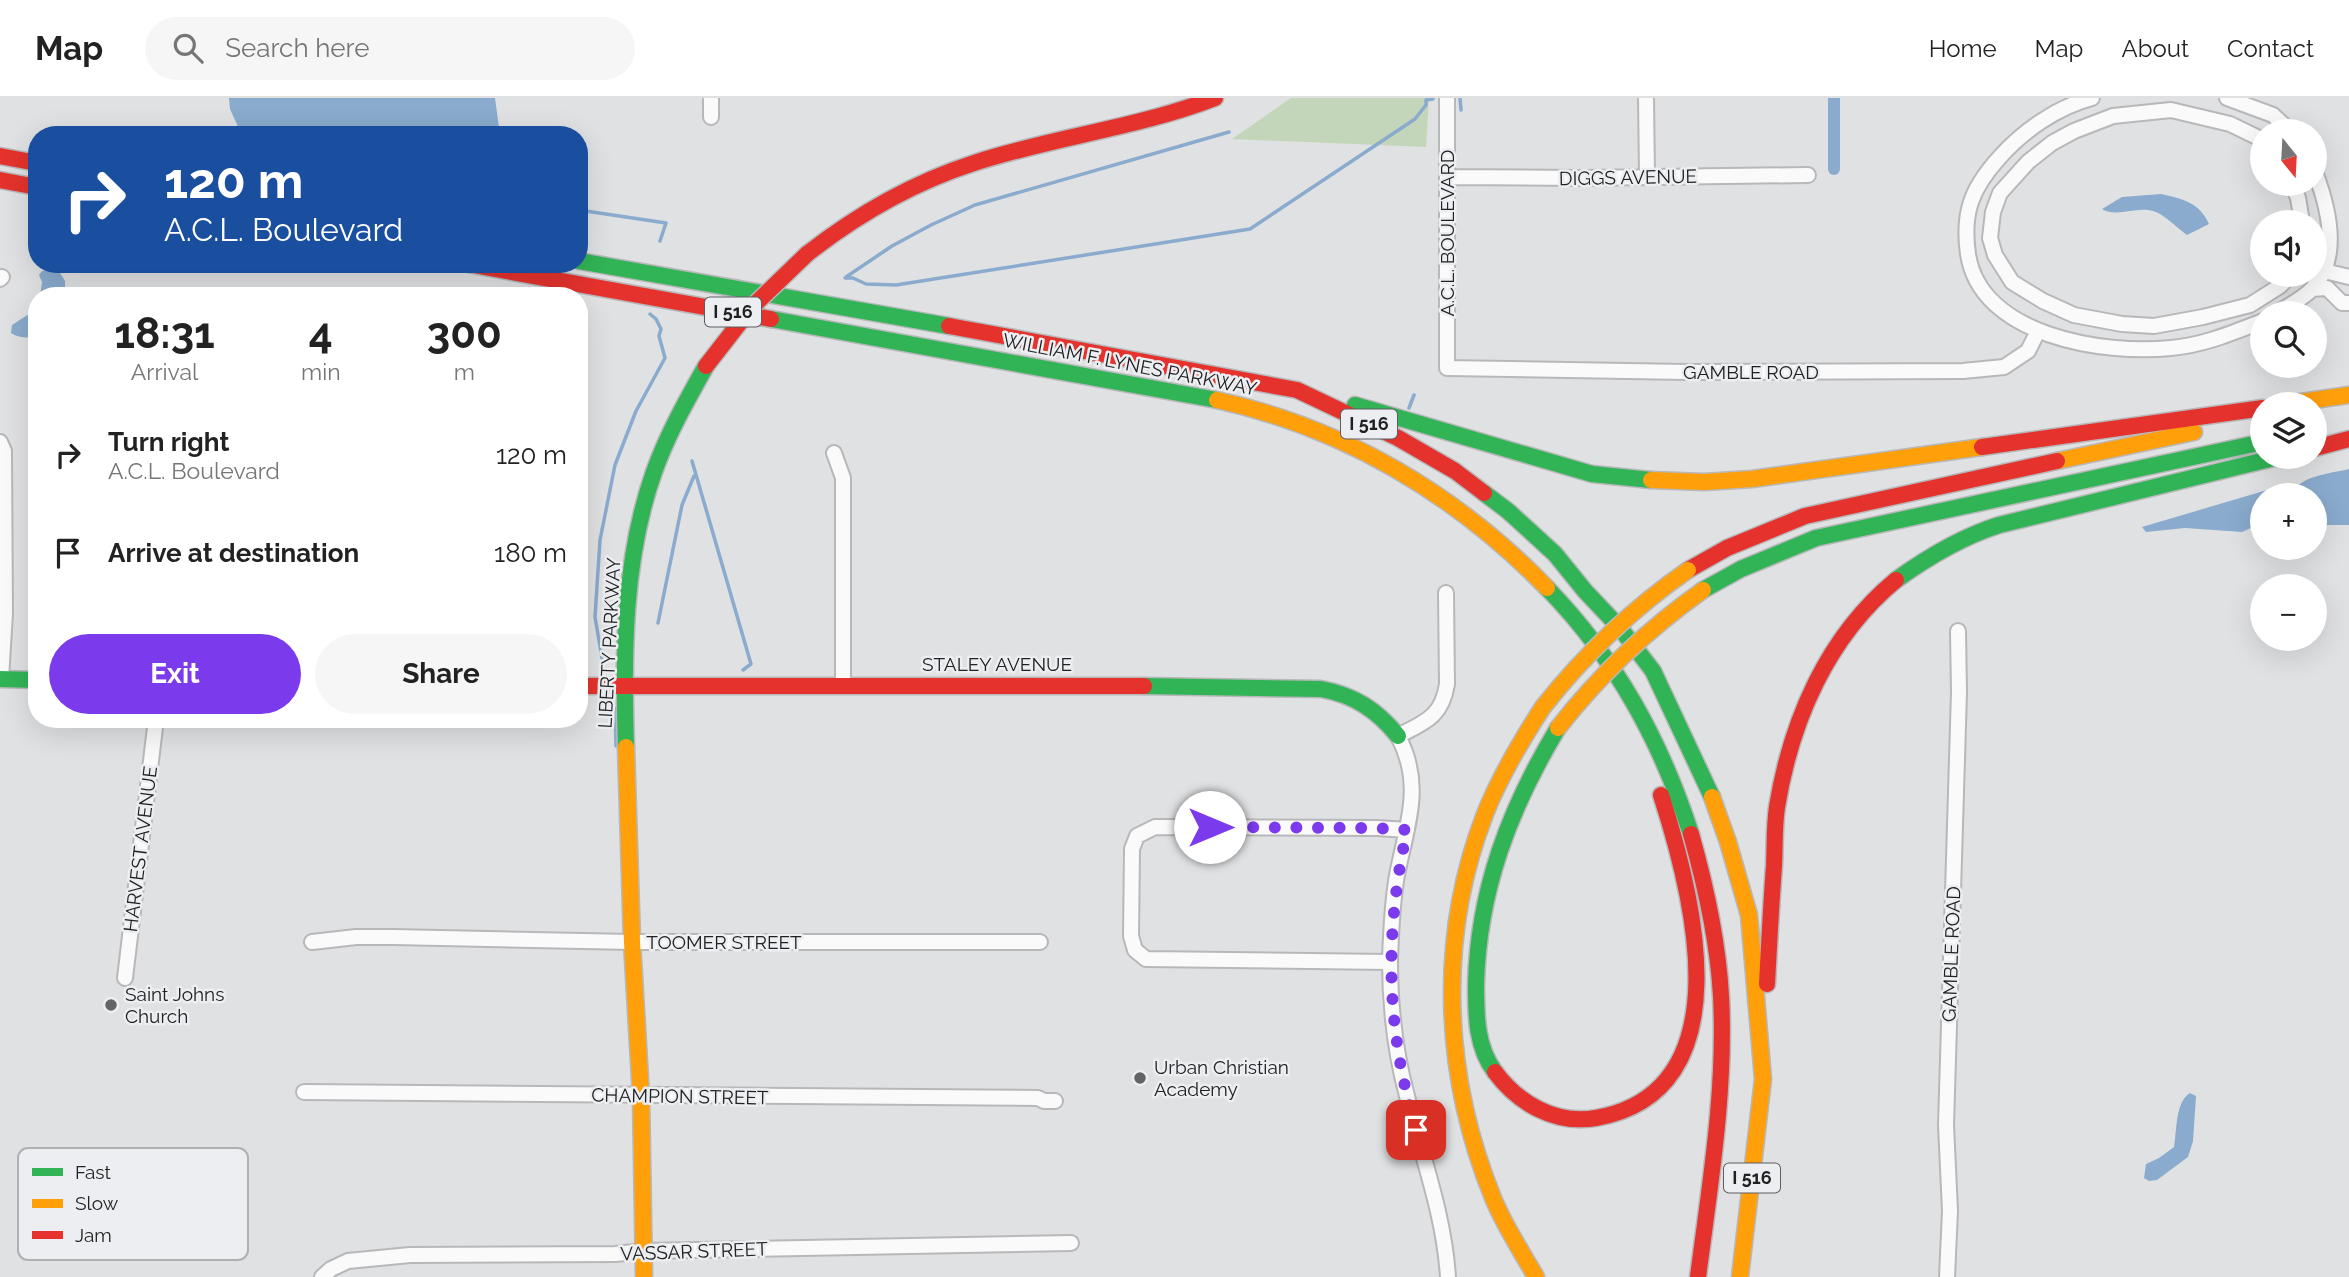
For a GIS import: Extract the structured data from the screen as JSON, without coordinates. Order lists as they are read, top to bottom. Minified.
{"streets":{"main road":["I 516","WILLIAM F. LYNES PARKWAY","LIBERTY PARKWAY","STALEY AVENUE"],"street":["DIGGS AVENUE","A.C.L. BOULEVARD","GAMBLE ROAD","HARVEST AVENUE","TOOMER STREET","CHAMPION STREET","VASSAR STREET"]},"crossings":[["DIGGS AVENUE","A.C.L. BOULEVARD"],["A.C.L. BOULEVARD","GAMBLE ROAD"],["LIBERTY PARKWAY","STALEY AVENUE"],["LIBERTY PARKWAY","TOOMER STREET"],["LIBERTY PARKWAY","CHAMPION STREET"],["LIBERTY PARKWAY","VASSAR STREET"]],"places":["Saint Johns Church","Urban Christian Academy"],"legend":["Fast","Slow","Jam"],"north":"bottom","page":{"header":"Map","search":"Search here","nav":["Home","Map","About","Contact"],"map_buttons":["+","−"],"turn":["120 m","A.C.L. Boulevard"],"eta":["18:31","Arrival","4","min","300","m"],"list":[{"name":"Turn right","note":"A.C.L. Boulevard","value":"120 m"},{"name":"Arrive at destination","value":"180 m"}],"buttons":["Exit","Share"]}}
